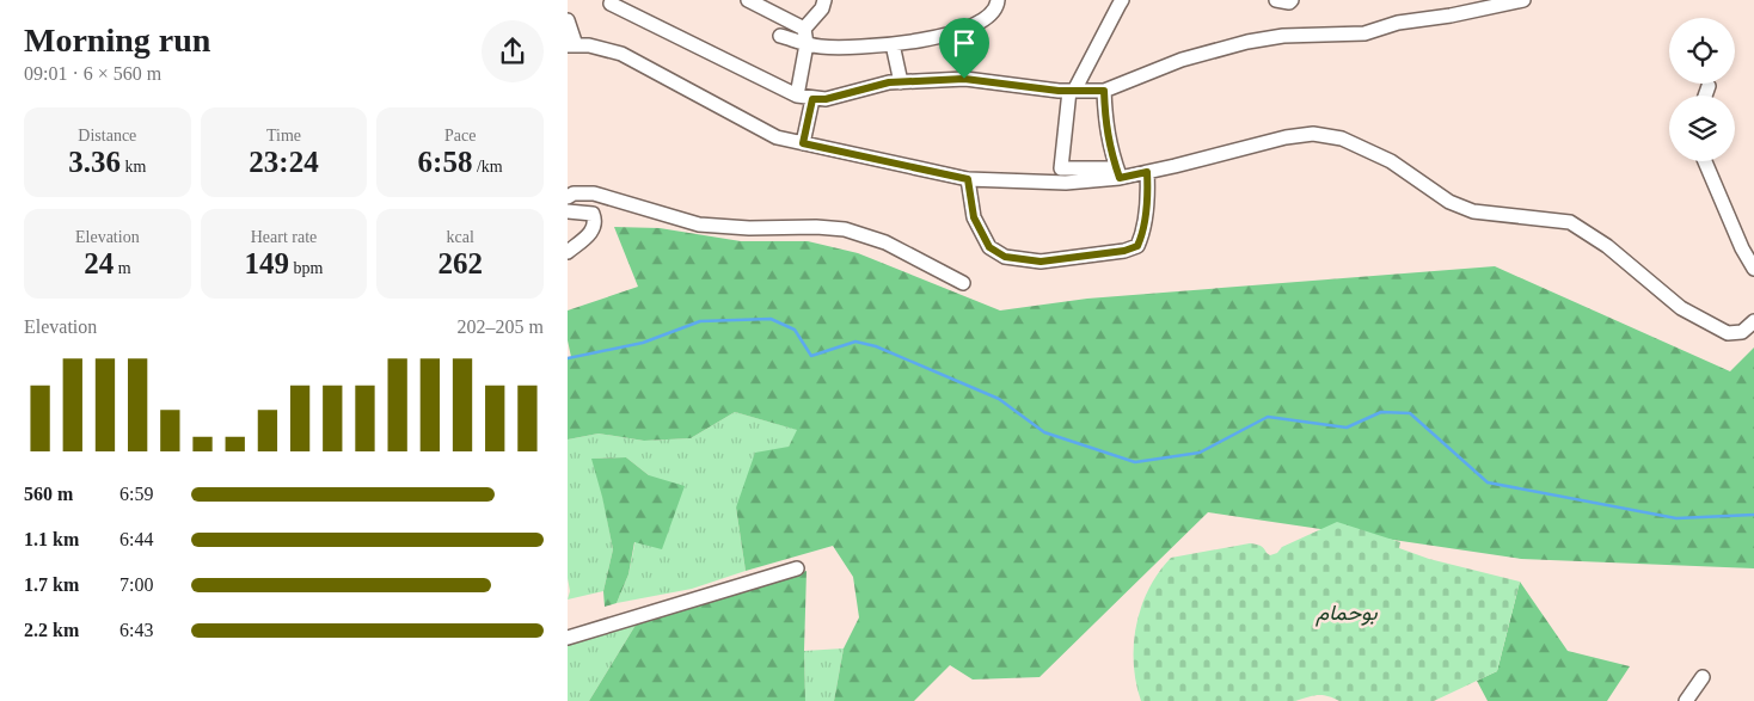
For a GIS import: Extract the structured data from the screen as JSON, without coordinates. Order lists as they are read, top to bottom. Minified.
{"parks":["بوحمام"],"page":{"heading":["Morning run","09:01 · 6 × 560 m"],"stats":[["Distance","3.36 km"],["Time","23:24"],["Pace","6:58 /km"],["Elevation","24 m"],["Heart rate","149 bpm"],["kcal","262"]],"chart":["Elevation","202–205 m"],"list":[{"name":"560 m","note":"6:59"},{"name":"1.1 km","note":"6:44"},{"name":"1.7 km","note":"7:00"},{"name":"2.2 km","note":"6:43"}]}}
